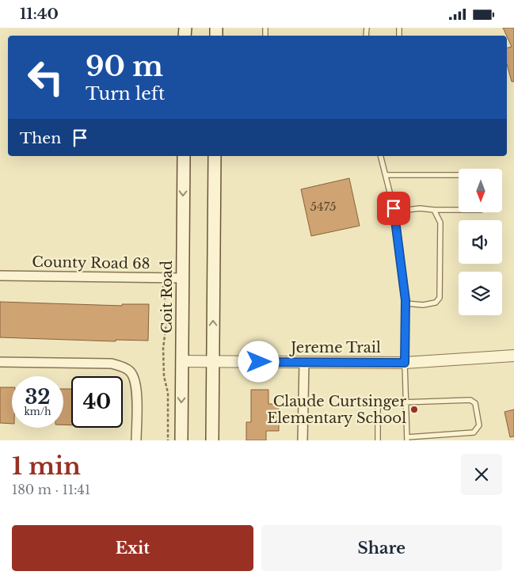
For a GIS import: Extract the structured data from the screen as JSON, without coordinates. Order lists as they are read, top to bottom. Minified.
{"streets":{"main road":["Coit Road"],"street":["County Road 68","Jereme Trail"]},"crossings":[["County Road 68","Coit Road"],["Coit Road","Jereme Trail"]],"places":["Claude Curtsinger Elementary School"],"house_numbers":["5475"],"north":"bottom","page":{"status":"11:40","turn":["90 m","Turn left"],"then":"Then","speed":"32 km/h","limit":"40","heading":["1 min","180 m · 11:41"],"buttons":["Exit","Share"]}}
